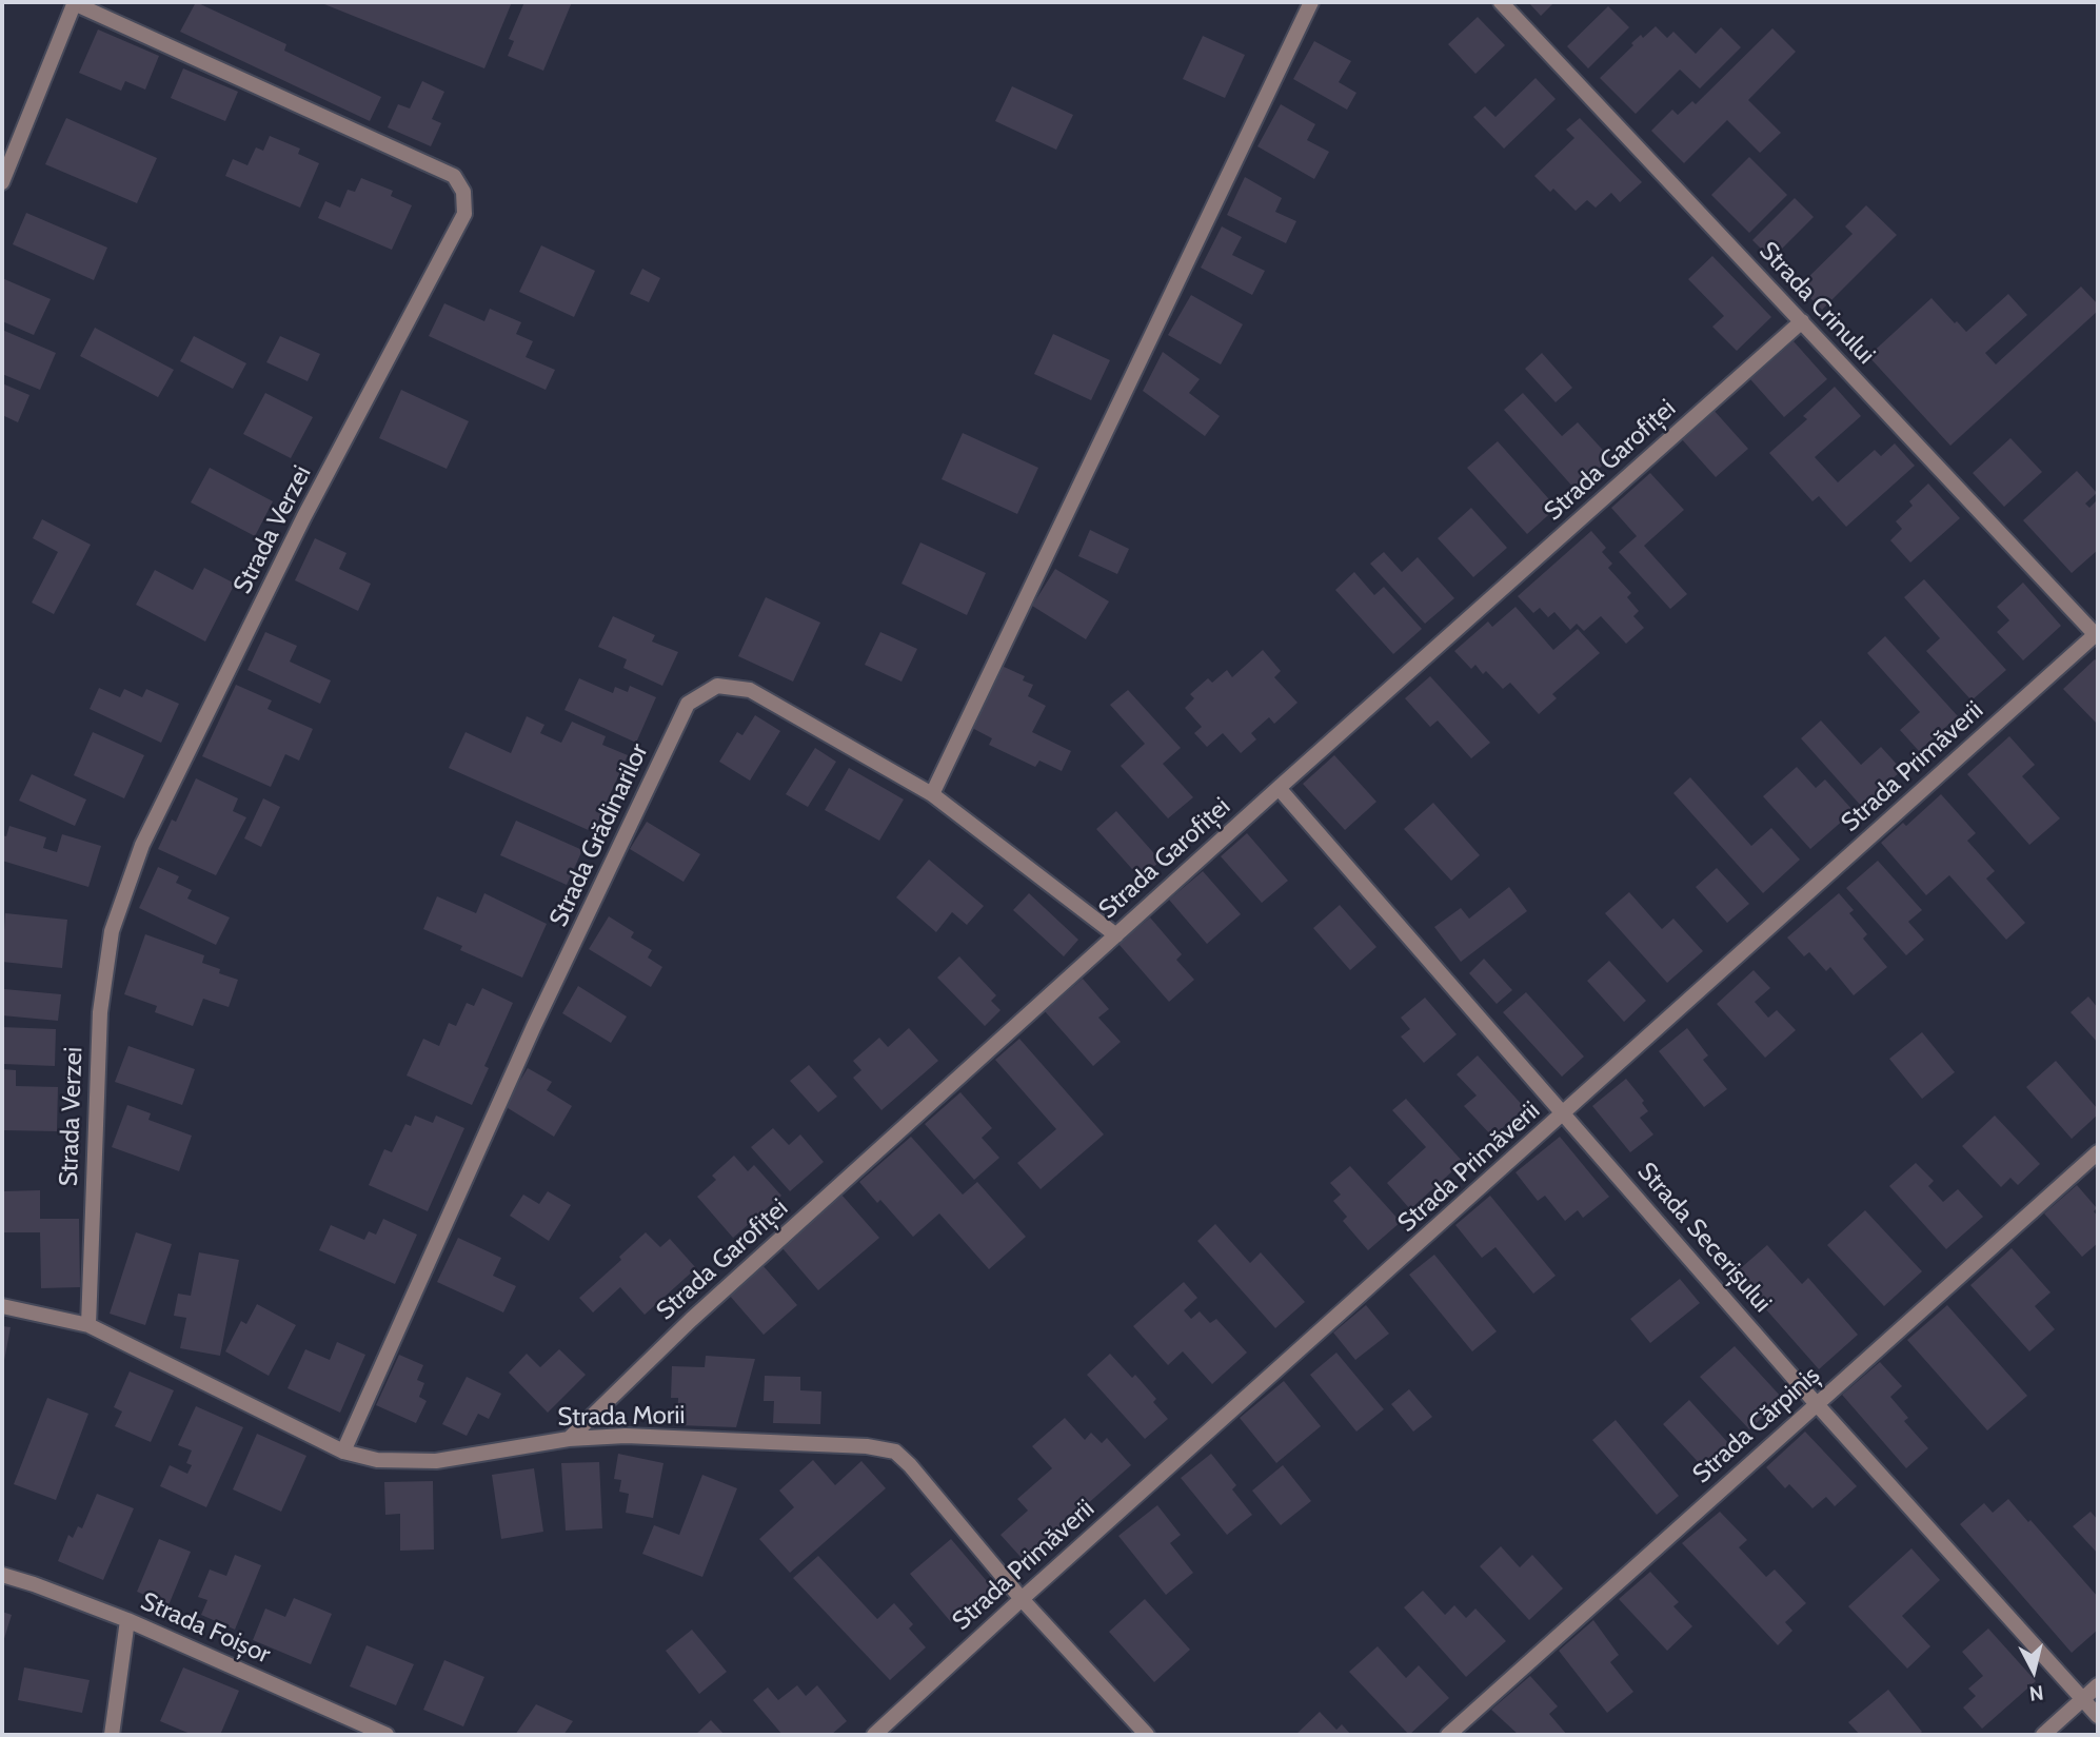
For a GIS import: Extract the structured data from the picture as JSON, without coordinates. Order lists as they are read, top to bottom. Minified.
{"streets":{"street":["Strada Crinului","Strada Garofiței","Strada Verzei","Strada Primăverii","Strada Grădinarilor","Strada Secerișului","Strada Morii","Strada Cărpiniș","Strada Foișor"]},"crossings":[["Strada Crinului","Strada Garofiței"],["Strada Crinului","Strada Primăverii"],["Strada Garofiței","Strada Grădinarilor"],["Strada Garofiței","Strada Secerișului"],["Strada Garofiței","Strada Morii"],["Strada Verzei","Strada Morii"],["Strada Primăverii","Strada Secerișului"],["Strada Primăverii","Strada Morii"],["Strada Grădinarilor","Strada Morii"],["Strada Secerișului","Strada Cărpiniș"]],"north":"bottom"}
